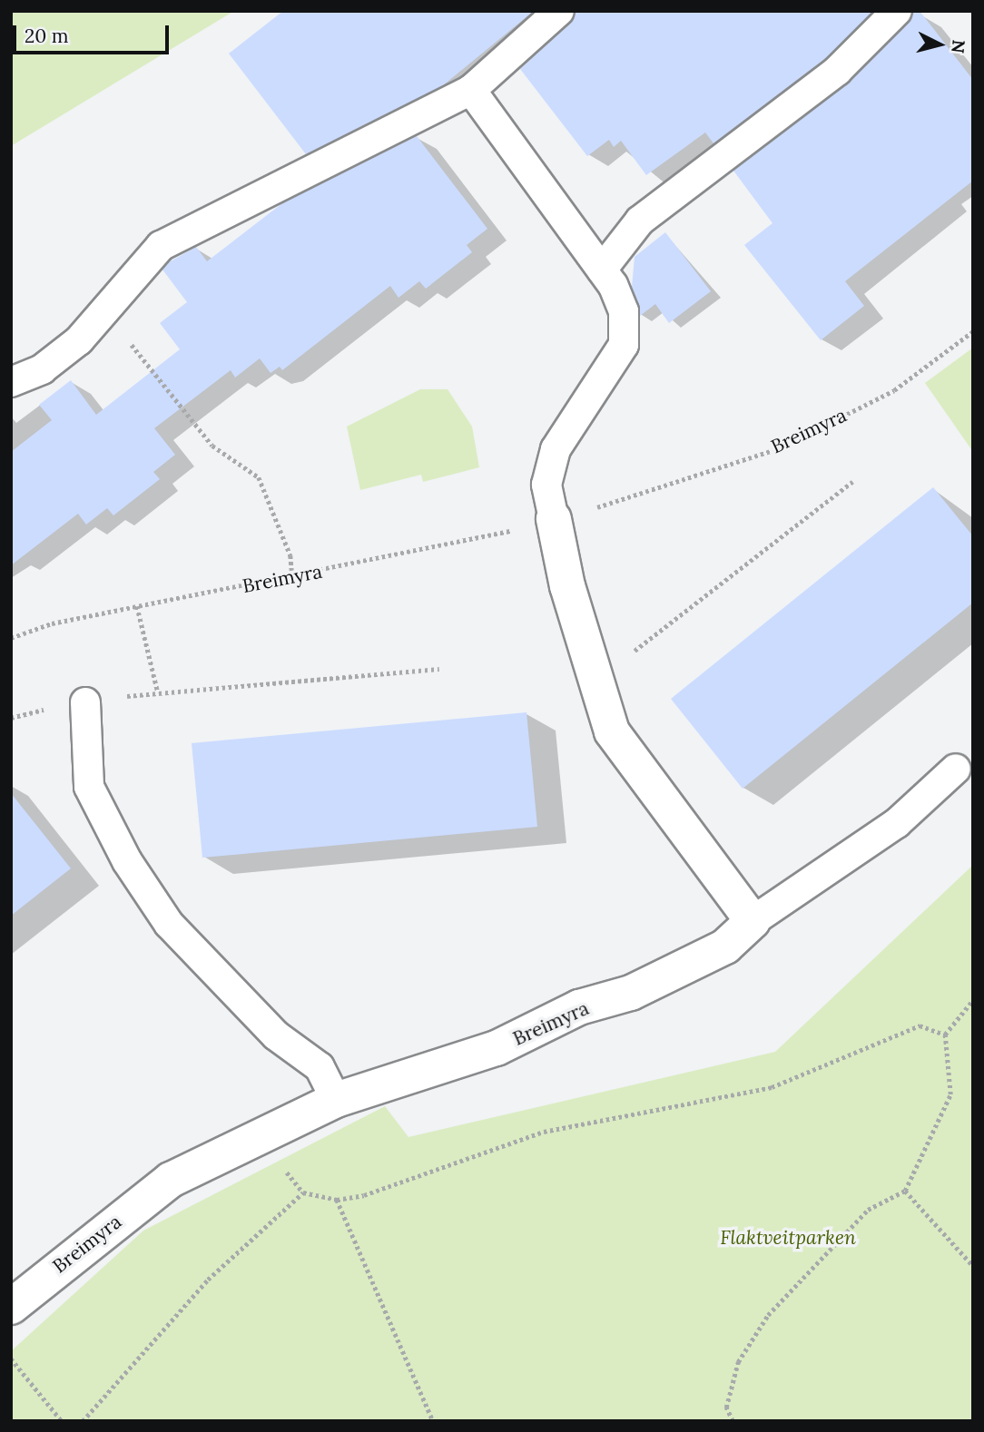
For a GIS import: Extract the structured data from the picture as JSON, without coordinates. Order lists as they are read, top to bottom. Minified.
{"streets":{"street":["Breimyra"]},"parks":["Flaktveitparken"],"scale_bar":"20 m","north":"right"}
